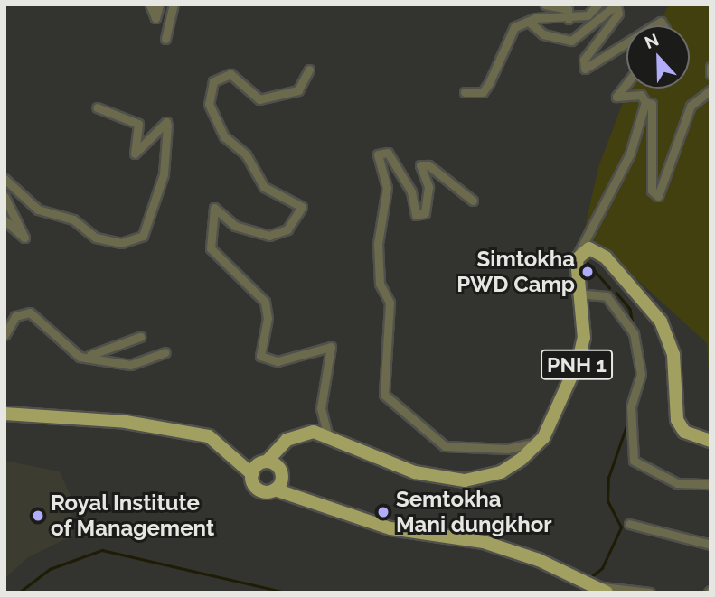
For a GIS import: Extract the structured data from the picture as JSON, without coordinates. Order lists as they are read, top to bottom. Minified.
{"streets":{"main road":["PNH 1"]},"places":["Simtokha PWD Camp","Semtokha Mani dungkhor","Royal Institute of Management"],"north":"top"}
